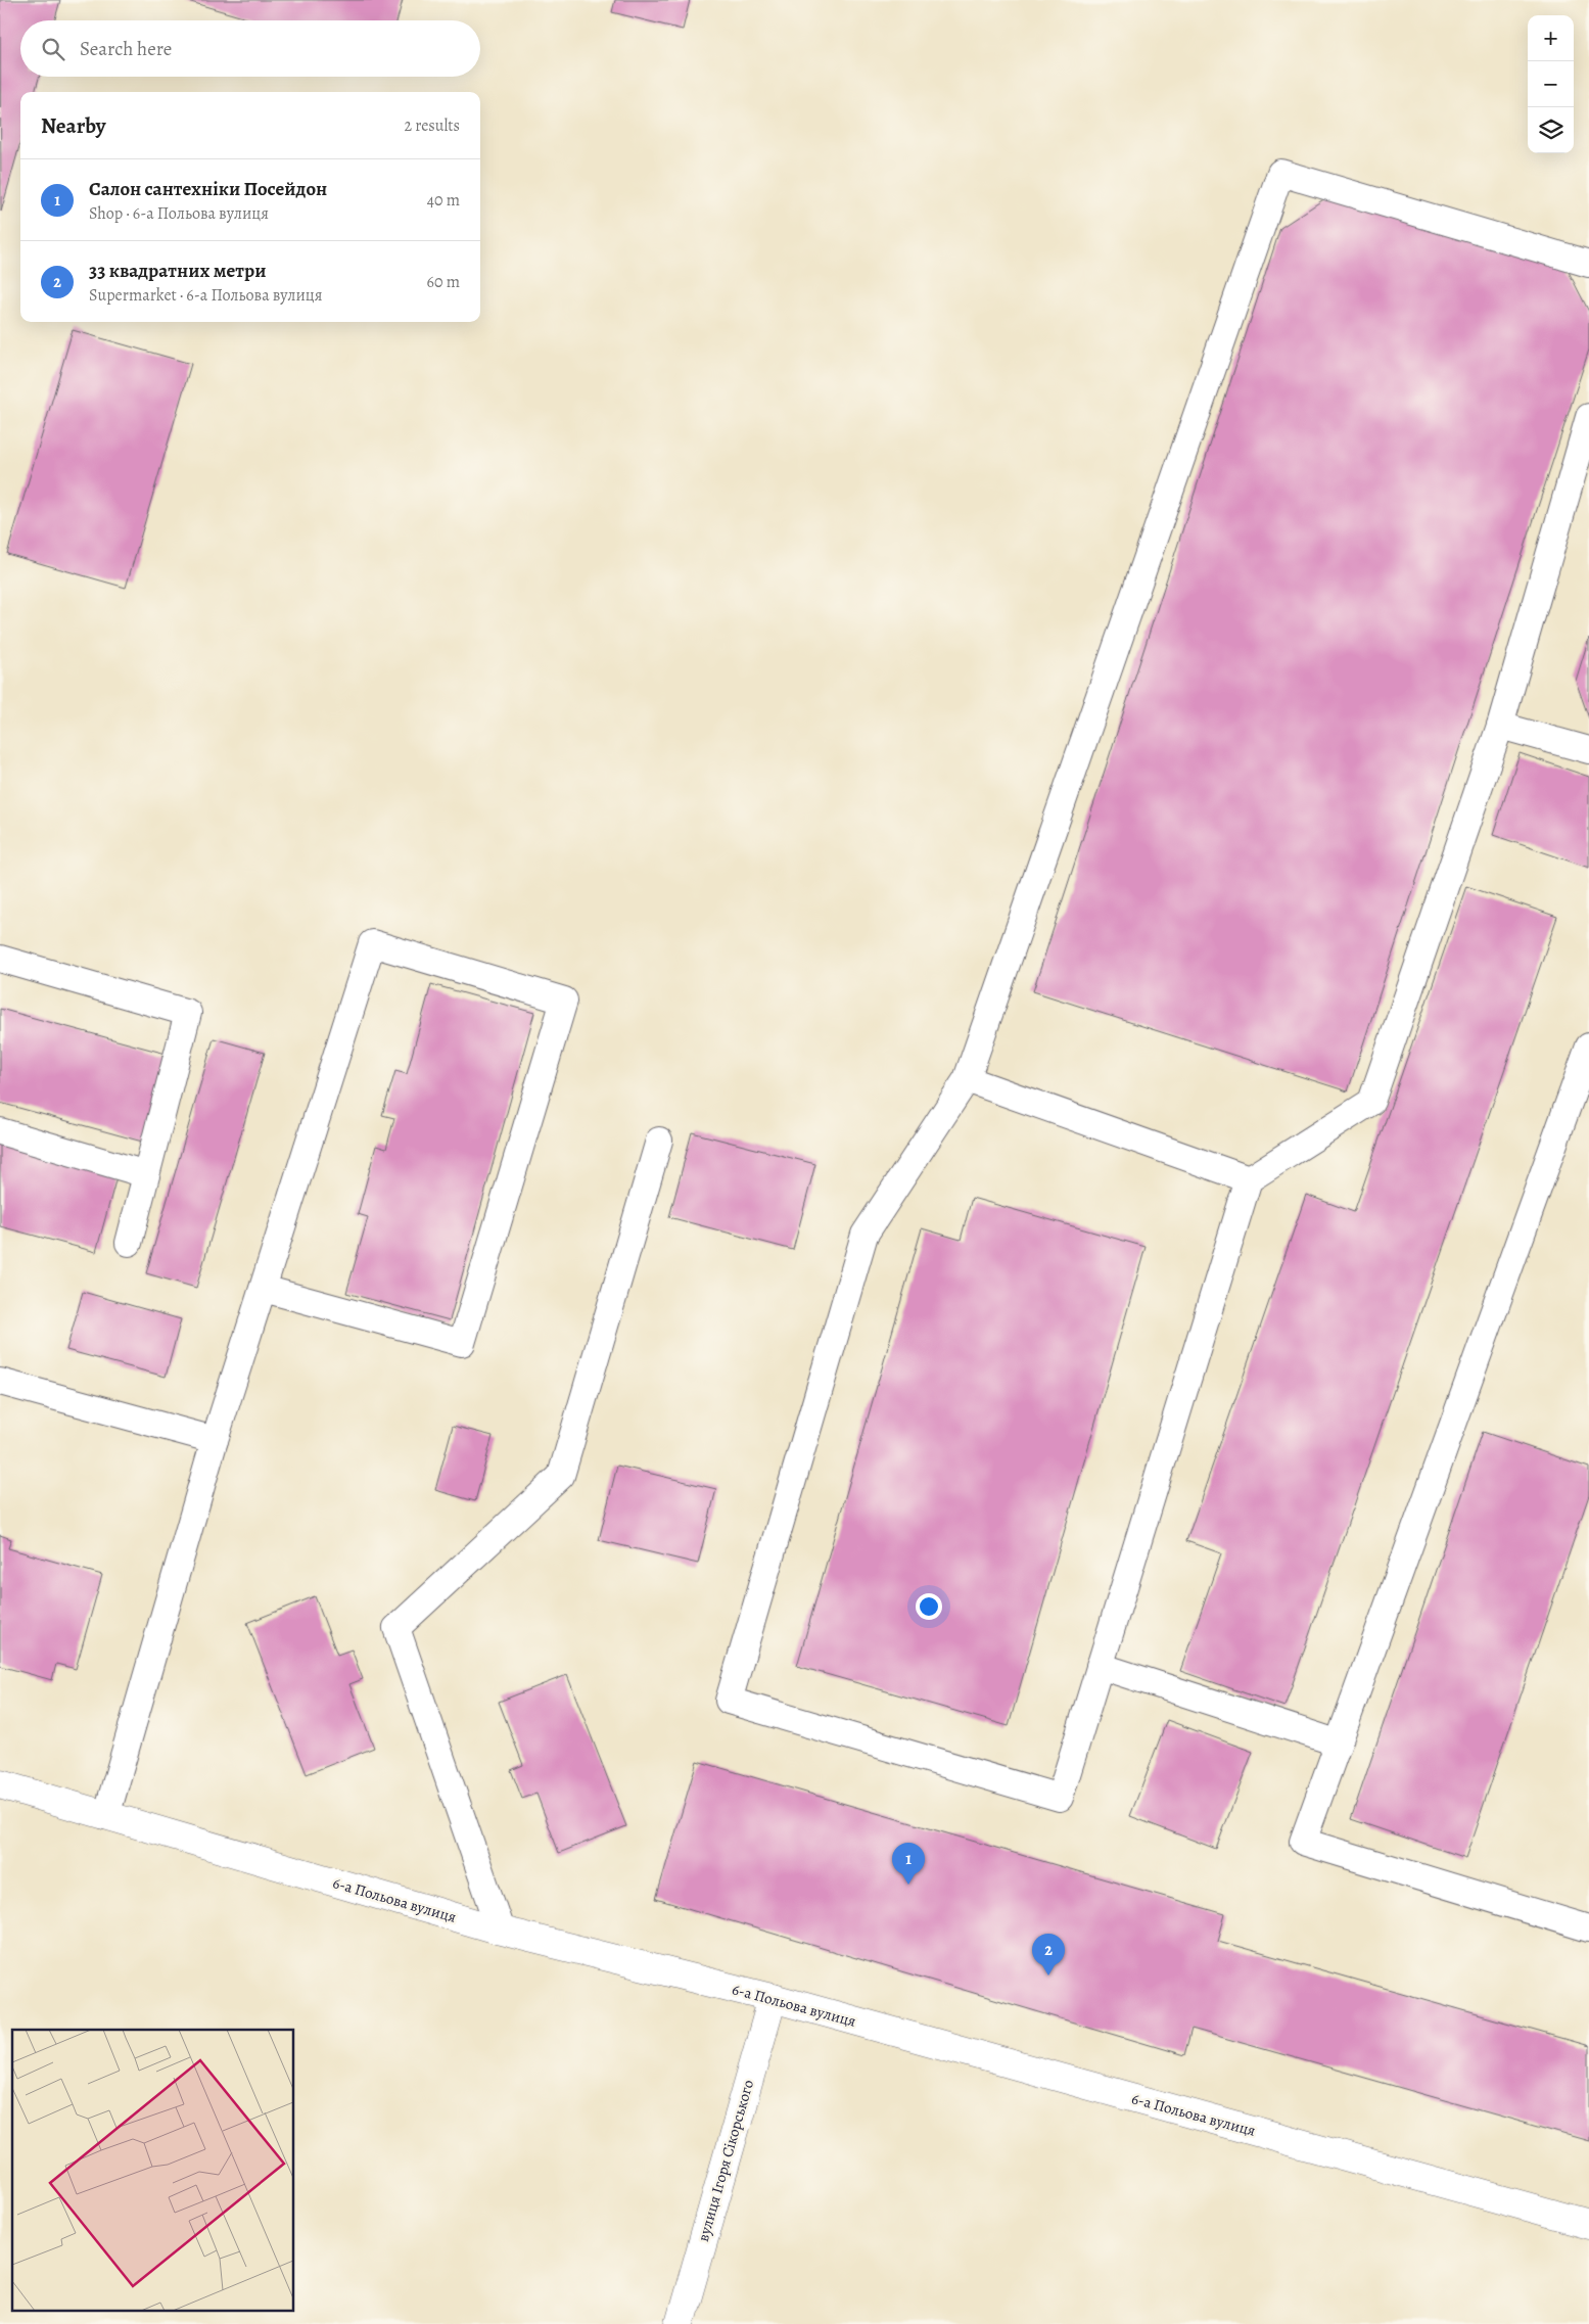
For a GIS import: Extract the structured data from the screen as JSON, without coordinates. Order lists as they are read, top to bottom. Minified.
{"streets":{"street":["6-а Польова вулиця","вулиця Ігоря Сікорського"]},"crossings":[["6-а Польова вулиця","вулиця Ігоря Сікорського"]],"page":{"map_buttons":["+","−"],"search":"Search here","heading":["Nearby","2 results"],"list":[{"mark":"1","name":"Салон сантехніки Посейдон","note":"Shop · 6-а Польова вулиця","value":"40 m"},{"mark":"2","name":"33 квадратних метри","note":"Supermarket · 6-а Польова вулиця","value":"60 m"}],"pins":["1","2"]}}
